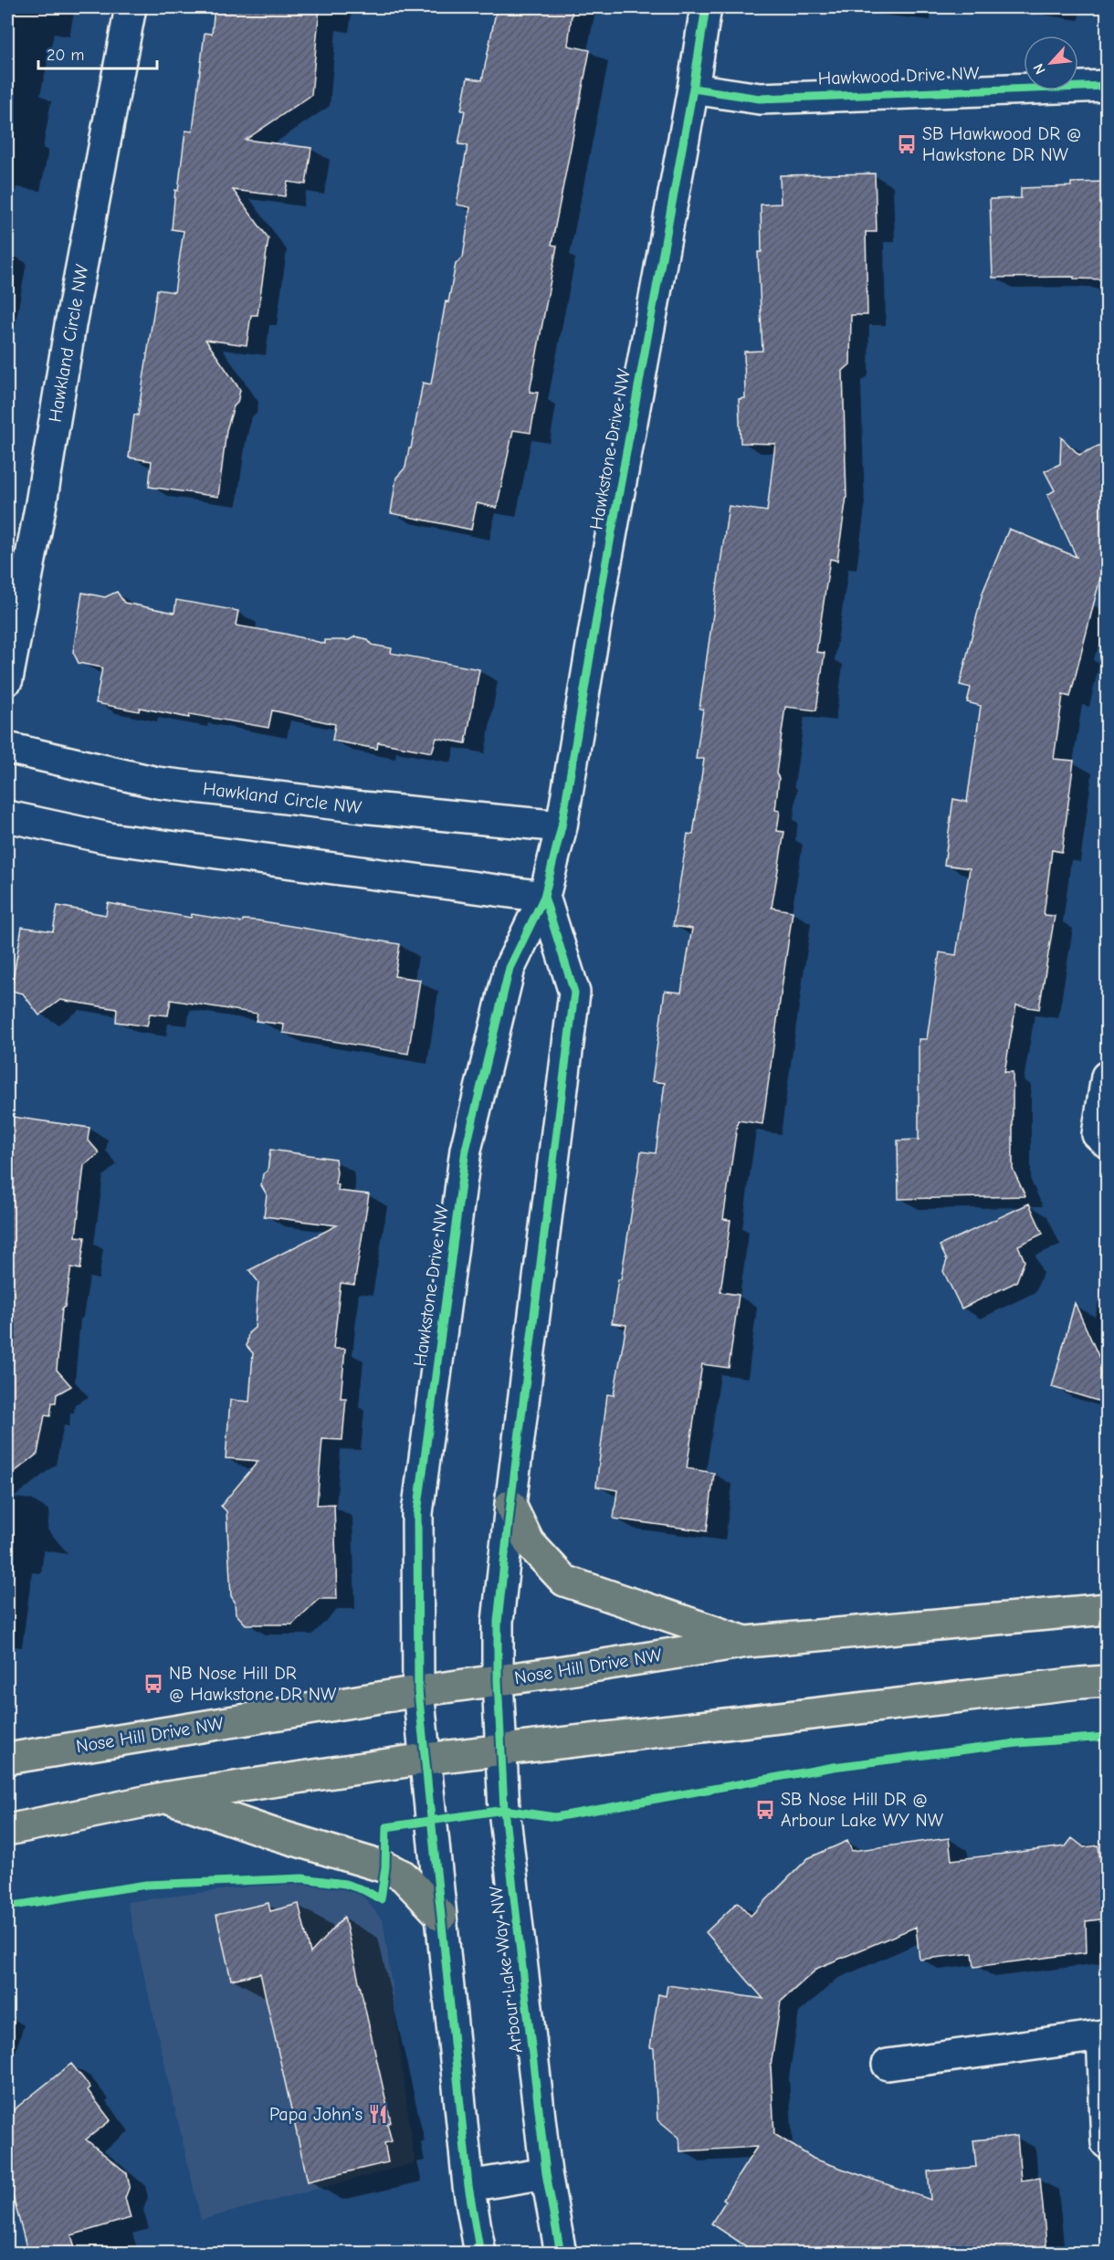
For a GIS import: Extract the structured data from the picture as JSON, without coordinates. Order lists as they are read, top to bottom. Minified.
{"streets":{"main road":["Nose Hill Drive NW"],"street":["Hawkwood Drive NW","Hawkland Circle NW","Hawkstone Drive NW","Arbour Lake Way NW"]},"crossings":[["Hawkwood Drive NW","Hawkstone Drive NW"],["Hawkland Circle NW","Hawkstone Drive NW"],["Hawkstone Drive NW","Nose Hill Drive NW"],["Nose Hill Drive NW","Arbour Lake Way NW"]],"places":{"bus stop":["SB Hawkwood DR @ Hawkstone DR NW","NB Nose Hill DR @ Hawkstone DR NW","SB Nose Hill DR @ Arbour Lake WY NW"],"restaurant":["Papa John's"]},"scale_bar":"20 m","north":"bottom left"}
